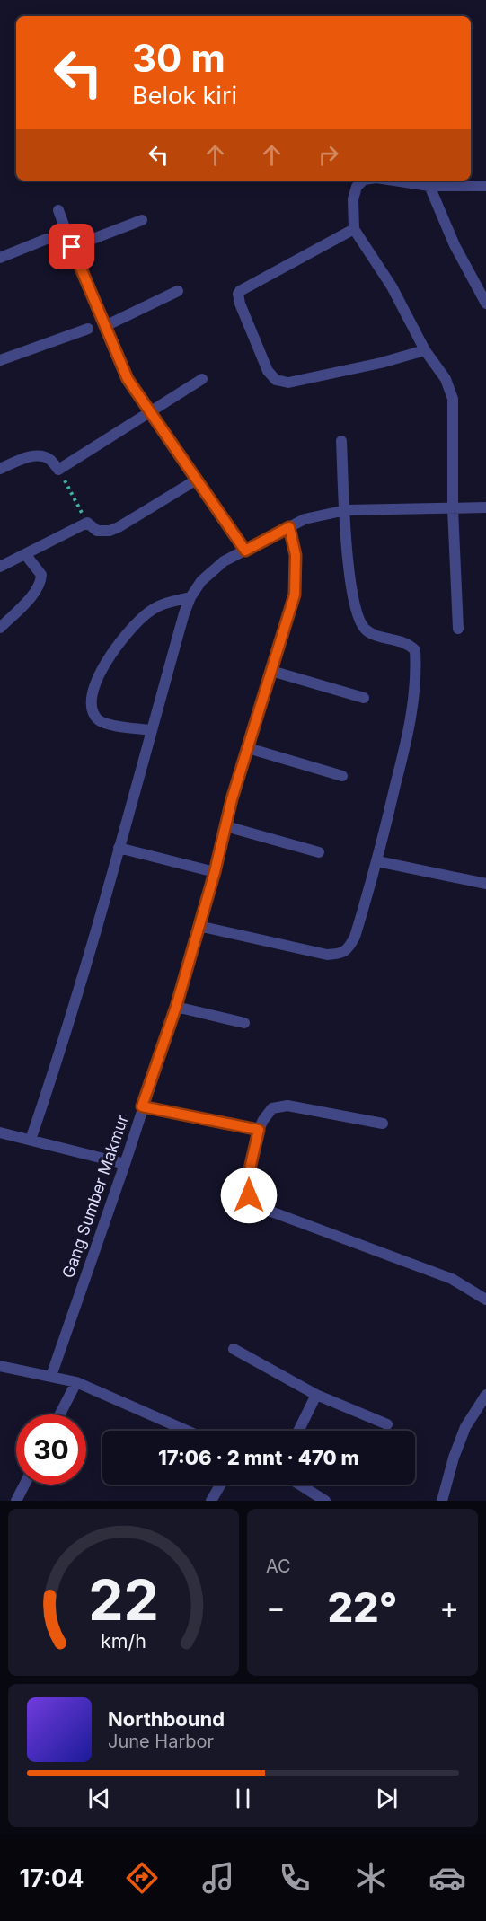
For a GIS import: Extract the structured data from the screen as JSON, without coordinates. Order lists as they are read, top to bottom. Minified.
{"streets":{"street":["Gang Sumber Makmur"]},"page":{"turn":["30 m","Belok kiri"],"limit":"30","trip":"17:06 · 2 mnt · 470 m","tile":"AC","heat":["−","22°","+"],"song":["Northbound","June Harbor"],"tabs":"17:04","gauge":["22","km/h"]}}
